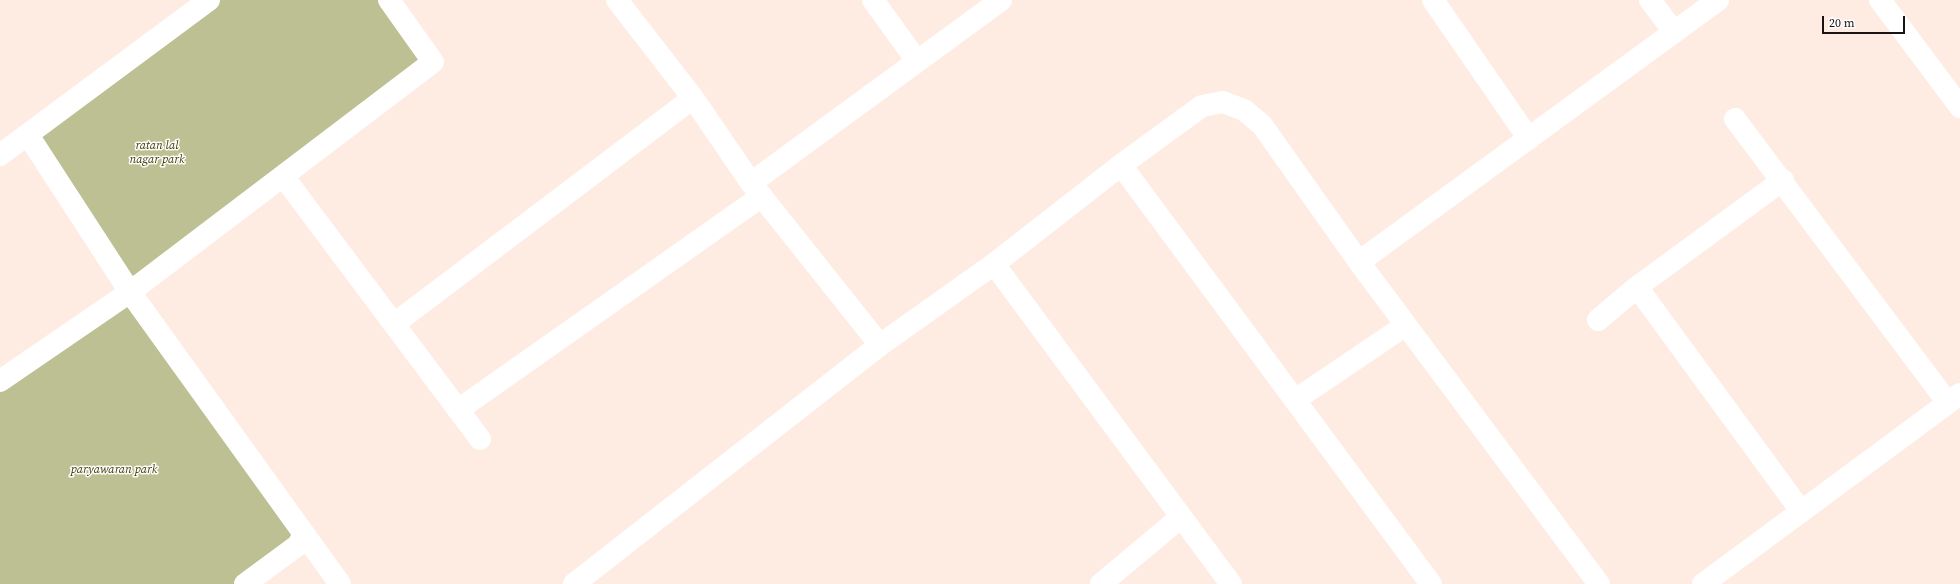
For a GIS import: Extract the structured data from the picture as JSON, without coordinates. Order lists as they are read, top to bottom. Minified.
{"parks":["ratan lal nagar park","paryawaran park"],"scale_bar":"20 m"}
